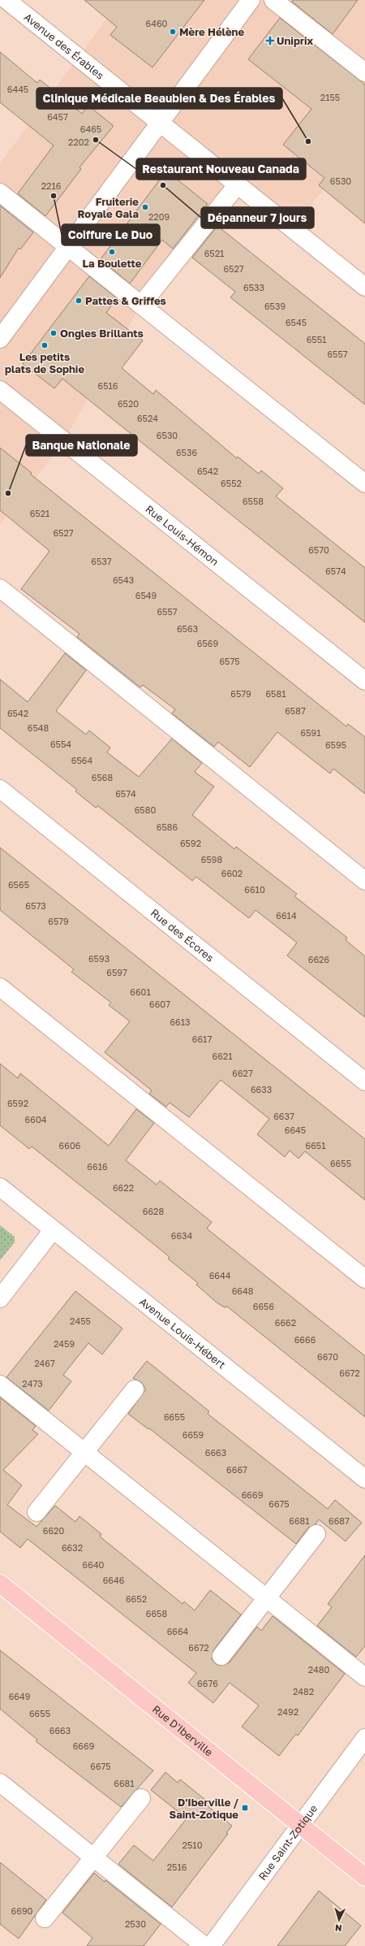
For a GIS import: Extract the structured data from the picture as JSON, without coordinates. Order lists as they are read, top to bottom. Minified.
{"streets":{"main road":["Rue D'Iberville"],"street":["Avenue des Érables","Rue Louis-Hémon","Rue des Écores","Avenue Louis-Hébert","Rue Saint-Zotique"]},"crossings":[["Rue D'Iberville","Rue Saint-Zotique"]],"places":{"other":["Mère Hélène","Restaurant Nouveau Canada","Clinique Médicale Beaubien & Des Érables","Dépanneur 7 jours","Coiffure Le Duo","Fruiterie Royale Gala","La Boulette","Pattes & Griffes","Ongles Brillants","Les petits plats de Sophie","Banque Nationale"],"health":["Uniprix"],"transit":["D'Iberville / Saint-Zotique"]},"house_numbers":["6460","6445","2155","6457","6465","2202","6530","2216","2209","6521","6527","6533","6539","6545","6551","6557","6516","6520","6524","6530","6536","6542","6552","6558","6521","6527","6570","6537","6574","6543","6549","6557","6563","6569","6575","6579","6581","6587","6542","6548","6591","6554","6595","6564","6568","6574","6580","6586","6592","6598","6602","6565","6610","6573","6614","6579","6593","6626","6597","6601","6607","6613","6617","6621","6627","6633","6592","6637","6604","6645","6606","6651","6655","6616","6622","6628","6634","6644","6648","6656","2455","6662","6666","2459","6670","2467","6672","2473","6655","6659","6663","6667","6669","6675","6681","6687","6620","6632","6640","6646","6652","6658","6664","6672","2480","6676","2482","6649","2492","6655","6663","6669","6675","6681","2510","2516","6690","2530"],"north":"bottom"}
